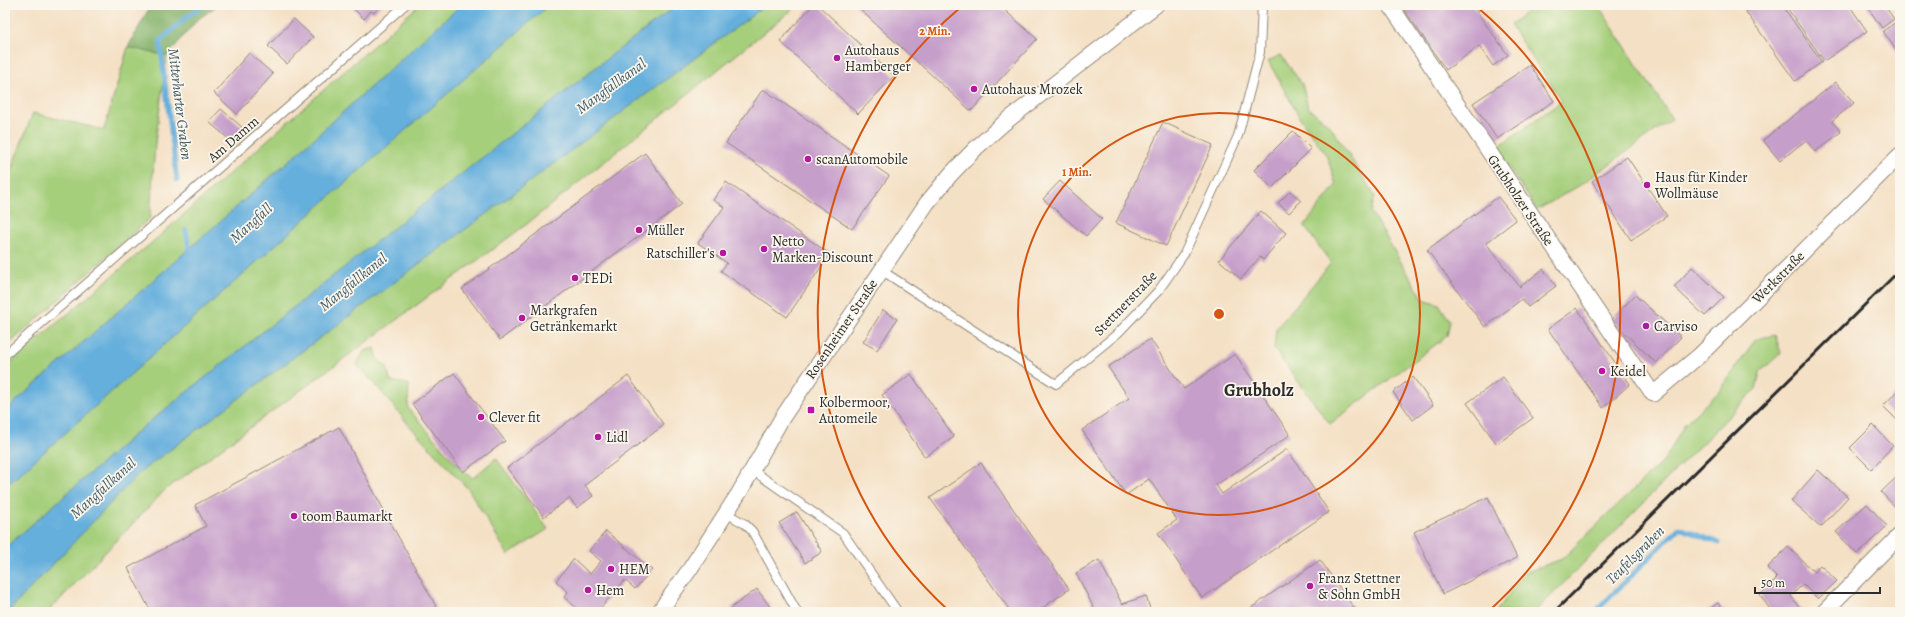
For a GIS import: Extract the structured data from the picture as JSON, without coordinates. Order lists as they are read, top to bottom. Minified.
{"streets":{"street":["Grubholzer Straße","Werkstraße","Rosenheimer Straße"],"lane":["Am Damm","Stettnerstraße"]},"crossings":[["Grubholzer Straße","Werkstraße"],["Stettnerstraße","Rosenheimer Straße"]],"districts":["Grubholz"],"water":["Mangfallkanal","Mitterharter Graben","Mangfall","Teufelsgraben"],"places":{"other":["Autohaus Hamberger","Autohaus Mrozek","scanAutomobile","Haus für Kinder Wollmäuse","Müller","Netto Marken-Discount","Ratschiller's","TEDi","Markgrafen Getränkemarkt","Carviso","Keidel","Clever fit","Lidl","toom Baumarkt","HEM","Franz Stettner & Sohn GmbH","Hem"],"transit":["Kolbermoor, Automeile"]},"scale_bar":"50 m","rings":["2 Min.","1 Min."]}
